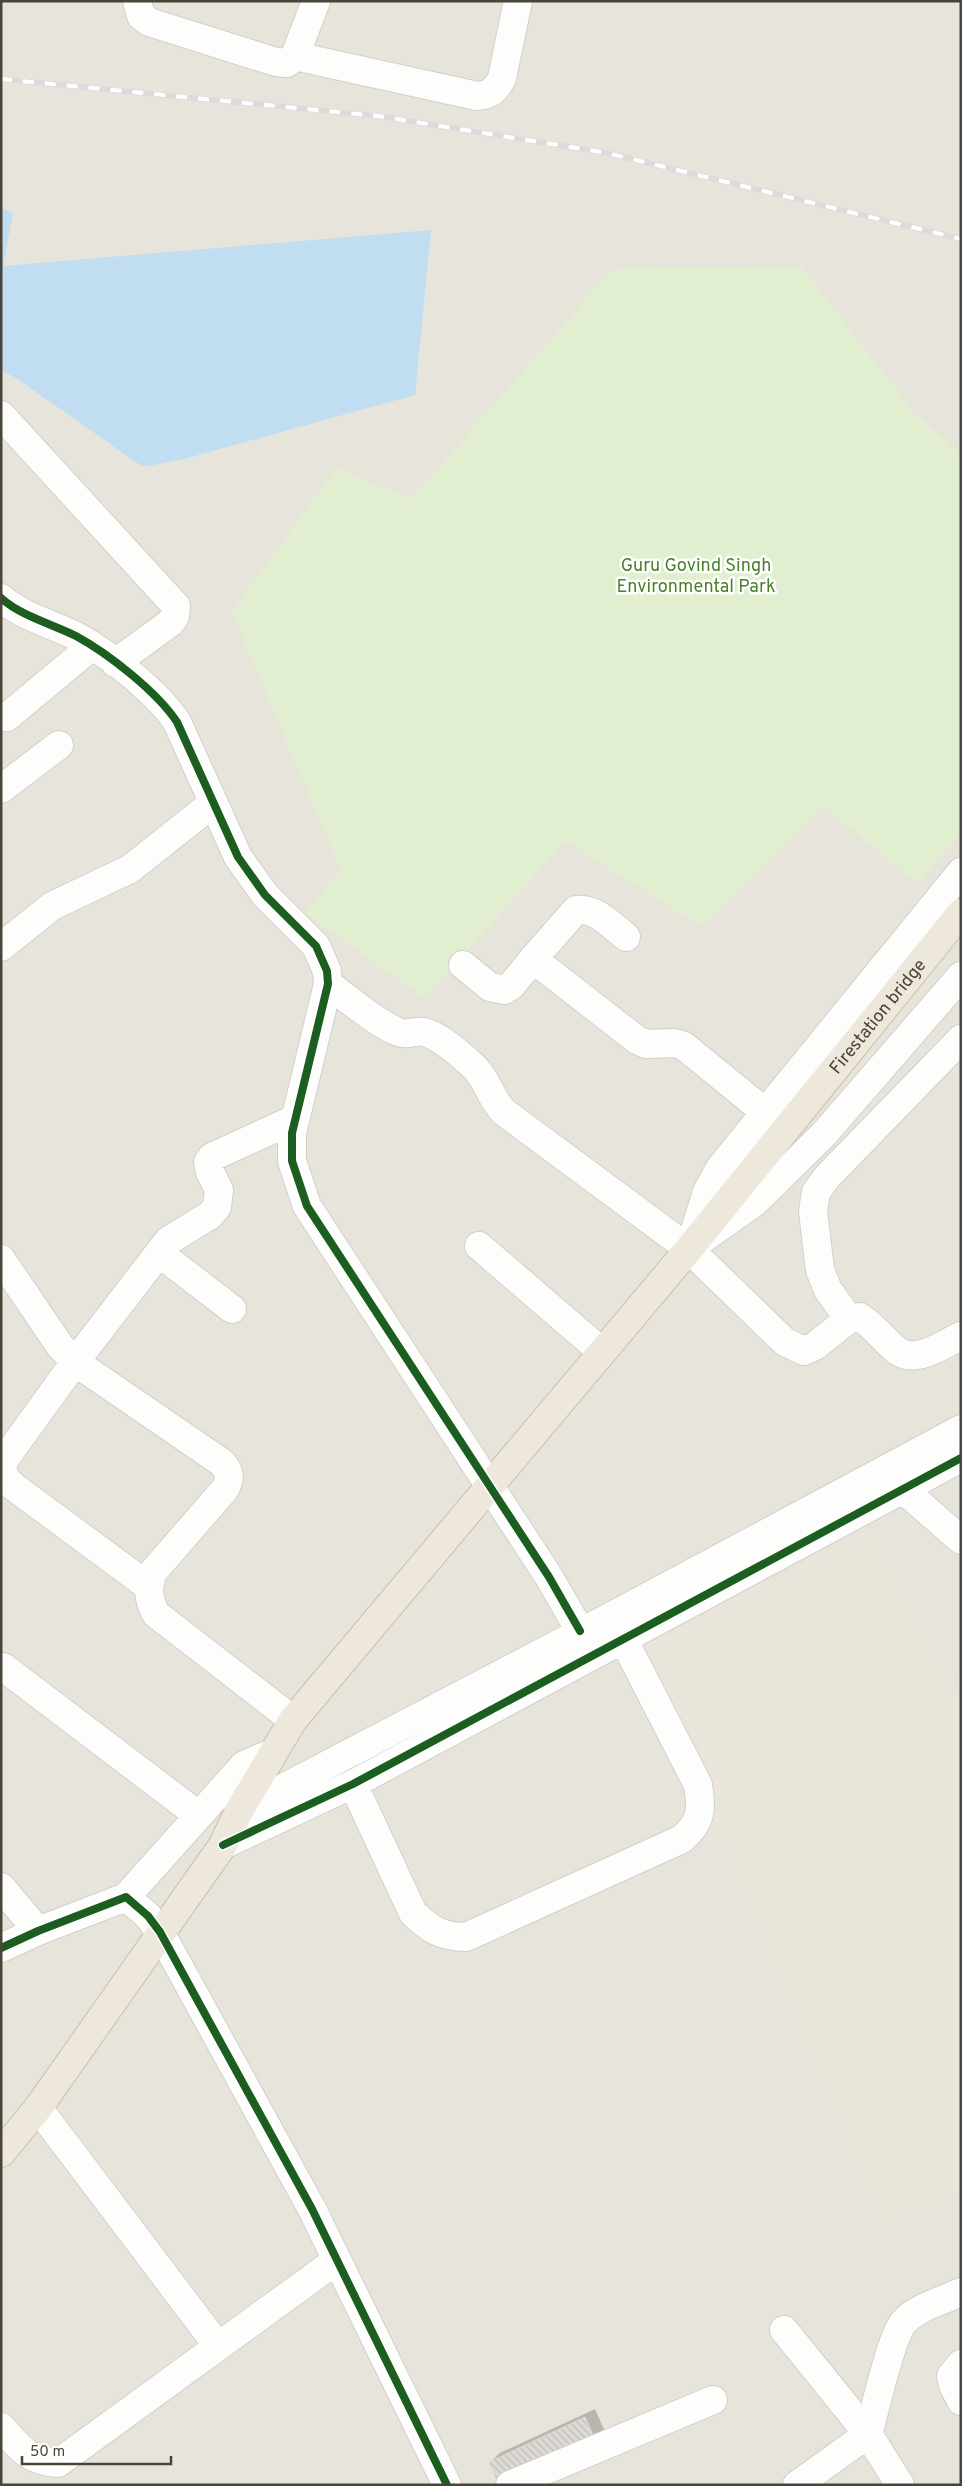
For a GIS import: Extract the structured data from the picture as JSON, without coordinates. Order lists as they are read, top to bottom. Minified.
{"streets":{"highway":["Firestation bridge"]},"parks":["Guru Govind Singh Environmental Park"],"scale_bar":"50 m"}
